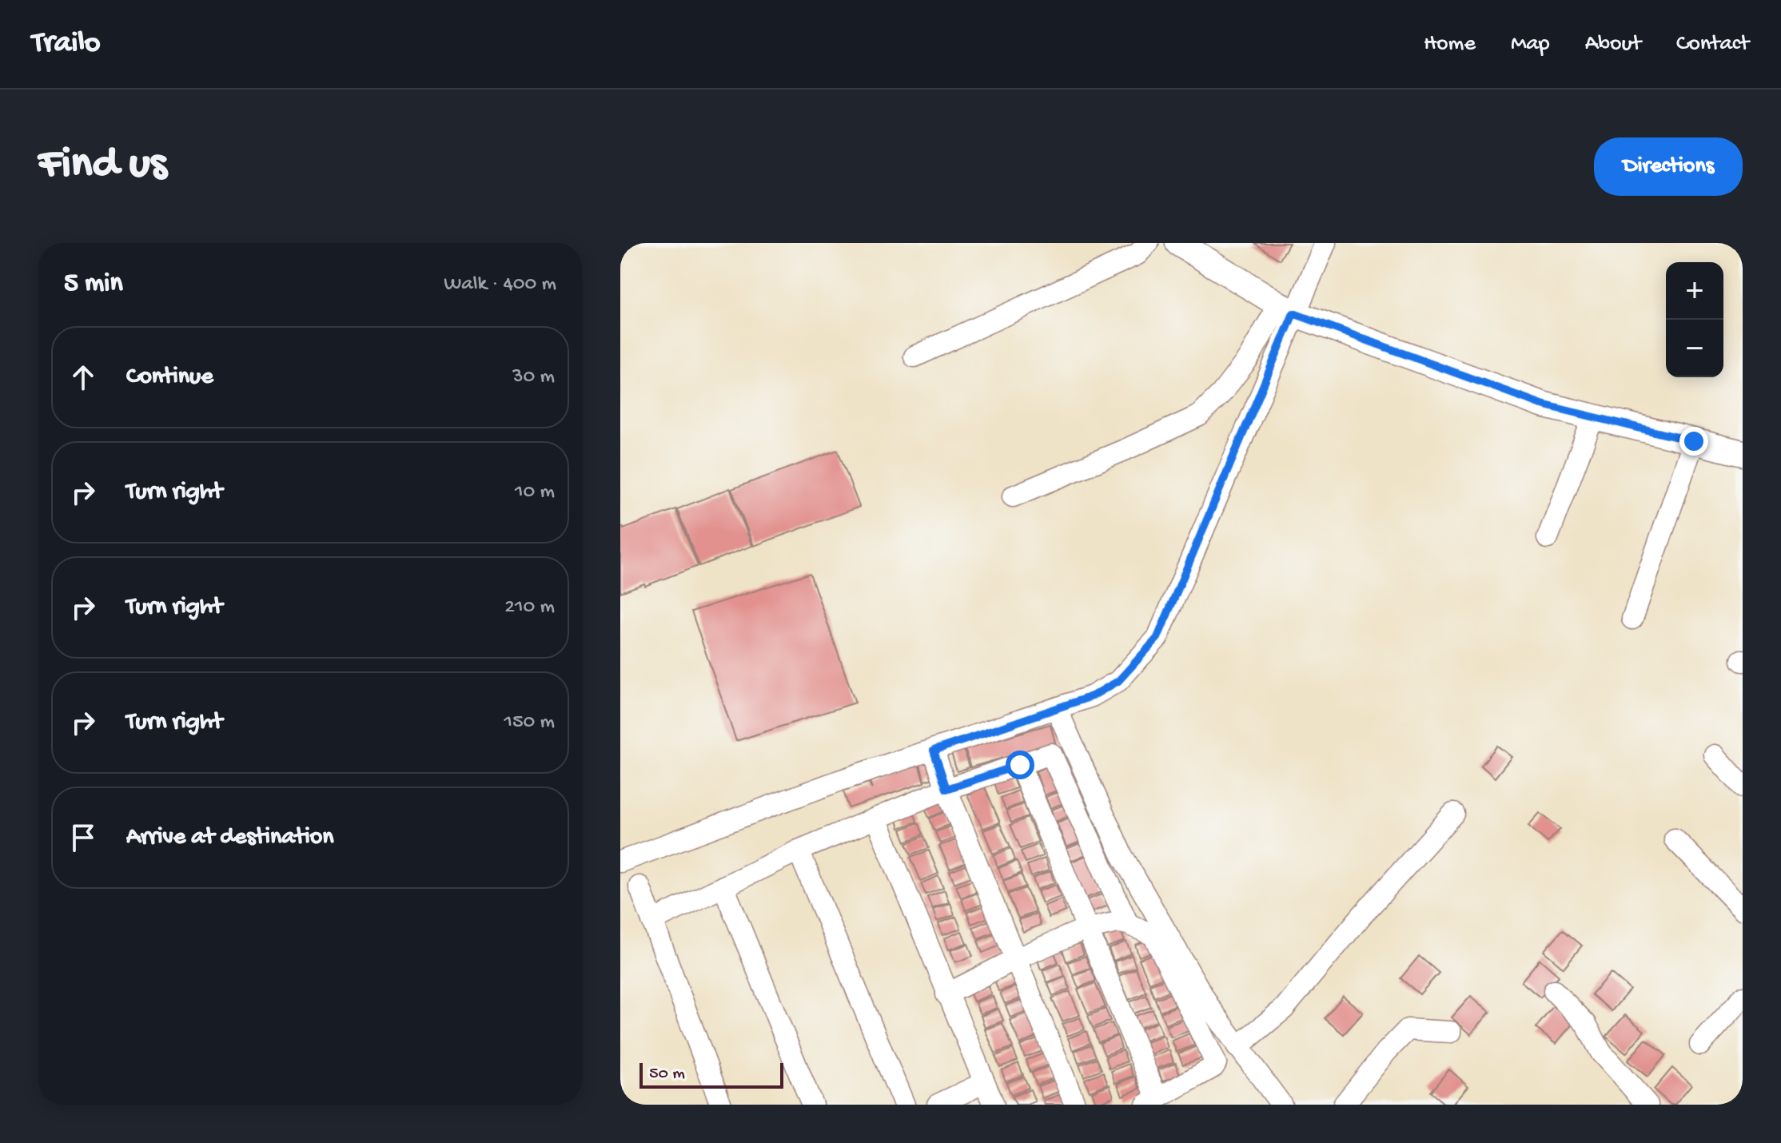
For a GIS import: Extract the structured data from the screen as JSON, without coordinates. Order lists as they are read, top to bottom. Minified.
{"scale_bar":"50 m","page":{"header":"Trailo","nav":["Home","Map","About","Contact"],"buttons":"Directions","title":"Find us","heading":["5 min","Walk · 400 m"],"map_buttons":["+","−"],"list":[["Continue","30 m"],["Turn right","10 m"],["Turn right","210 m"],["Turn right","150 m"],"Arrive at destination"],"scale":"50 m"}}
